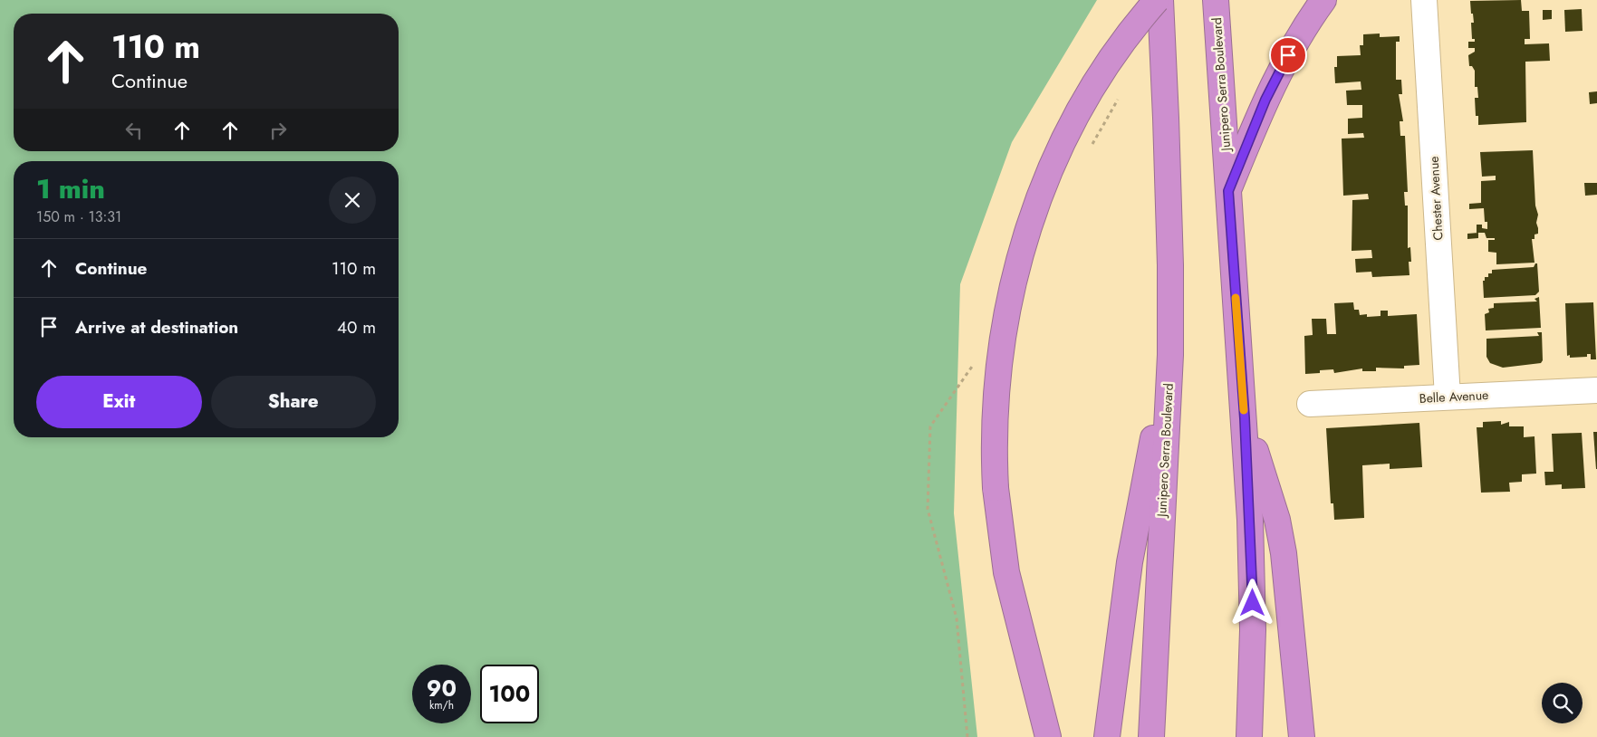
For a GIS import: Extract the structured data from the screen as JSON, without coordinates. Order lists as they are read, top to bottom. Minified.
{"streets":{"highway":["Junipero Serra Boulevard"],"street":["Chester Avenue","Belle Avenue"]},"crossings":[["Chester Avenue","Belle Avenue"]],"page":{"turn":["110 m","Continue"],"heading":["1 min","150 m · 13:31"],"list":[{"name":"Continue","value":"110 m"},{"name":"Arrive at destination","value":"40 m"}],"buttons":["Exit","Share"],"speed":"90 km/h","limit":"100"}}
